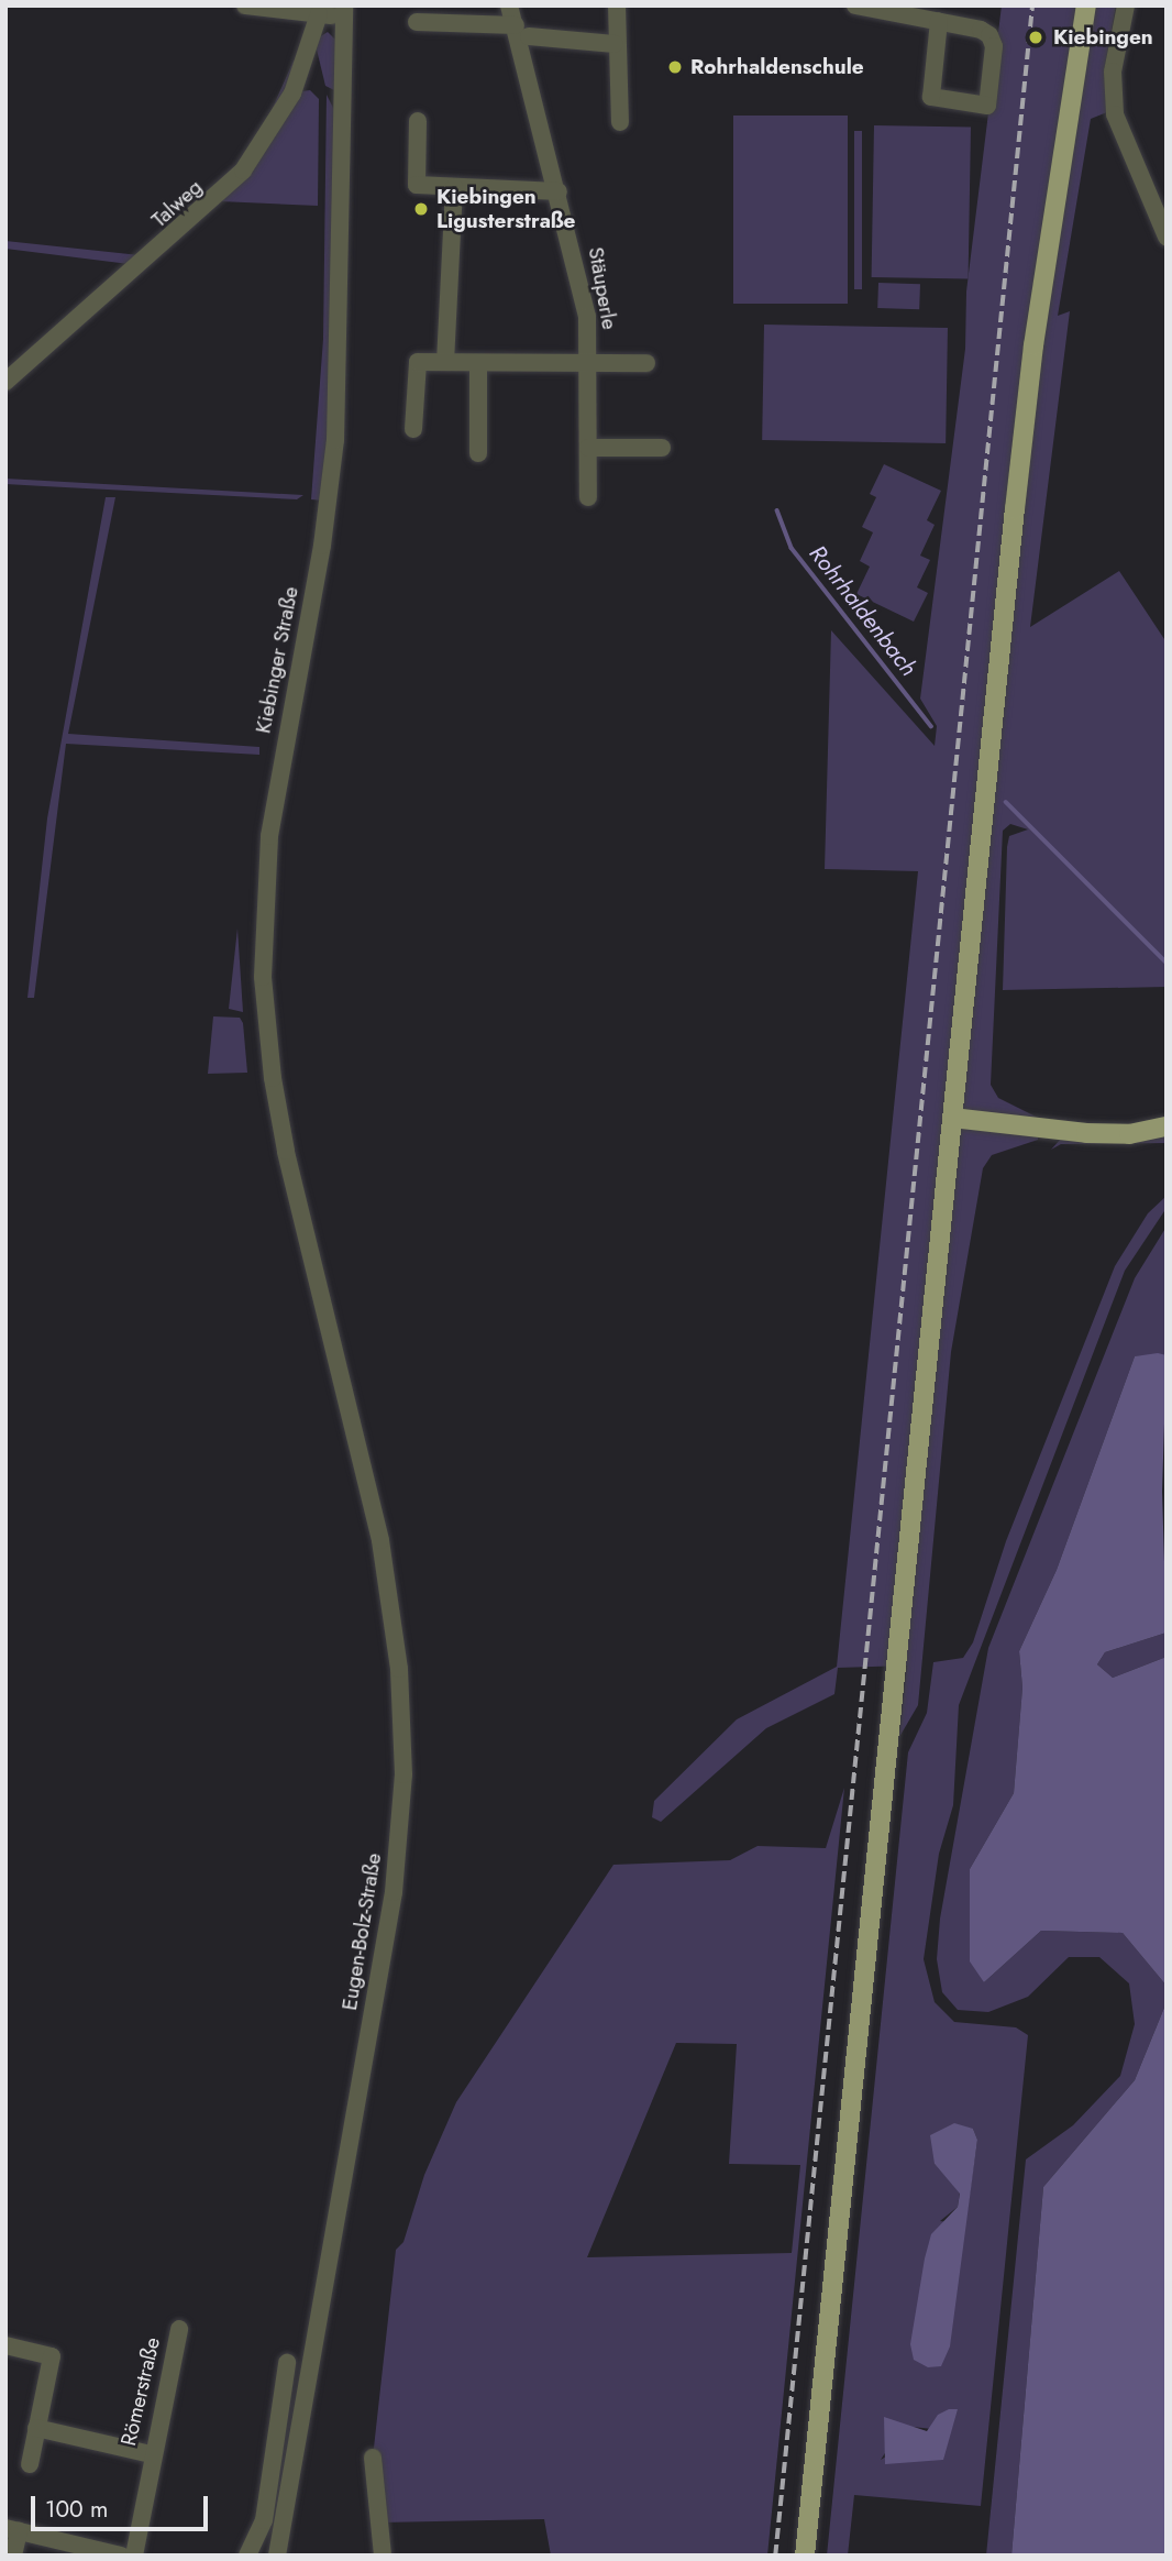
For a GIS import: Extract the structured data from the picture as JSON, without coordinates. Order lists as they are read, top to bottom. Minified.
{"streets":{"street":["Talweg","Stäuperle","Kiebinger Straße","Eugen-Bolz-Straße","Römerstraße"]},"crossings":[["Kiebinger Straße","Eugen-Bolz-Straße"]],"water":["Rohrhaldenbach"],"places":["Kiebingen","Rohrhaldenschule","Kiebingen Ligusterstraße"],"scale_bar":"100 m"}
